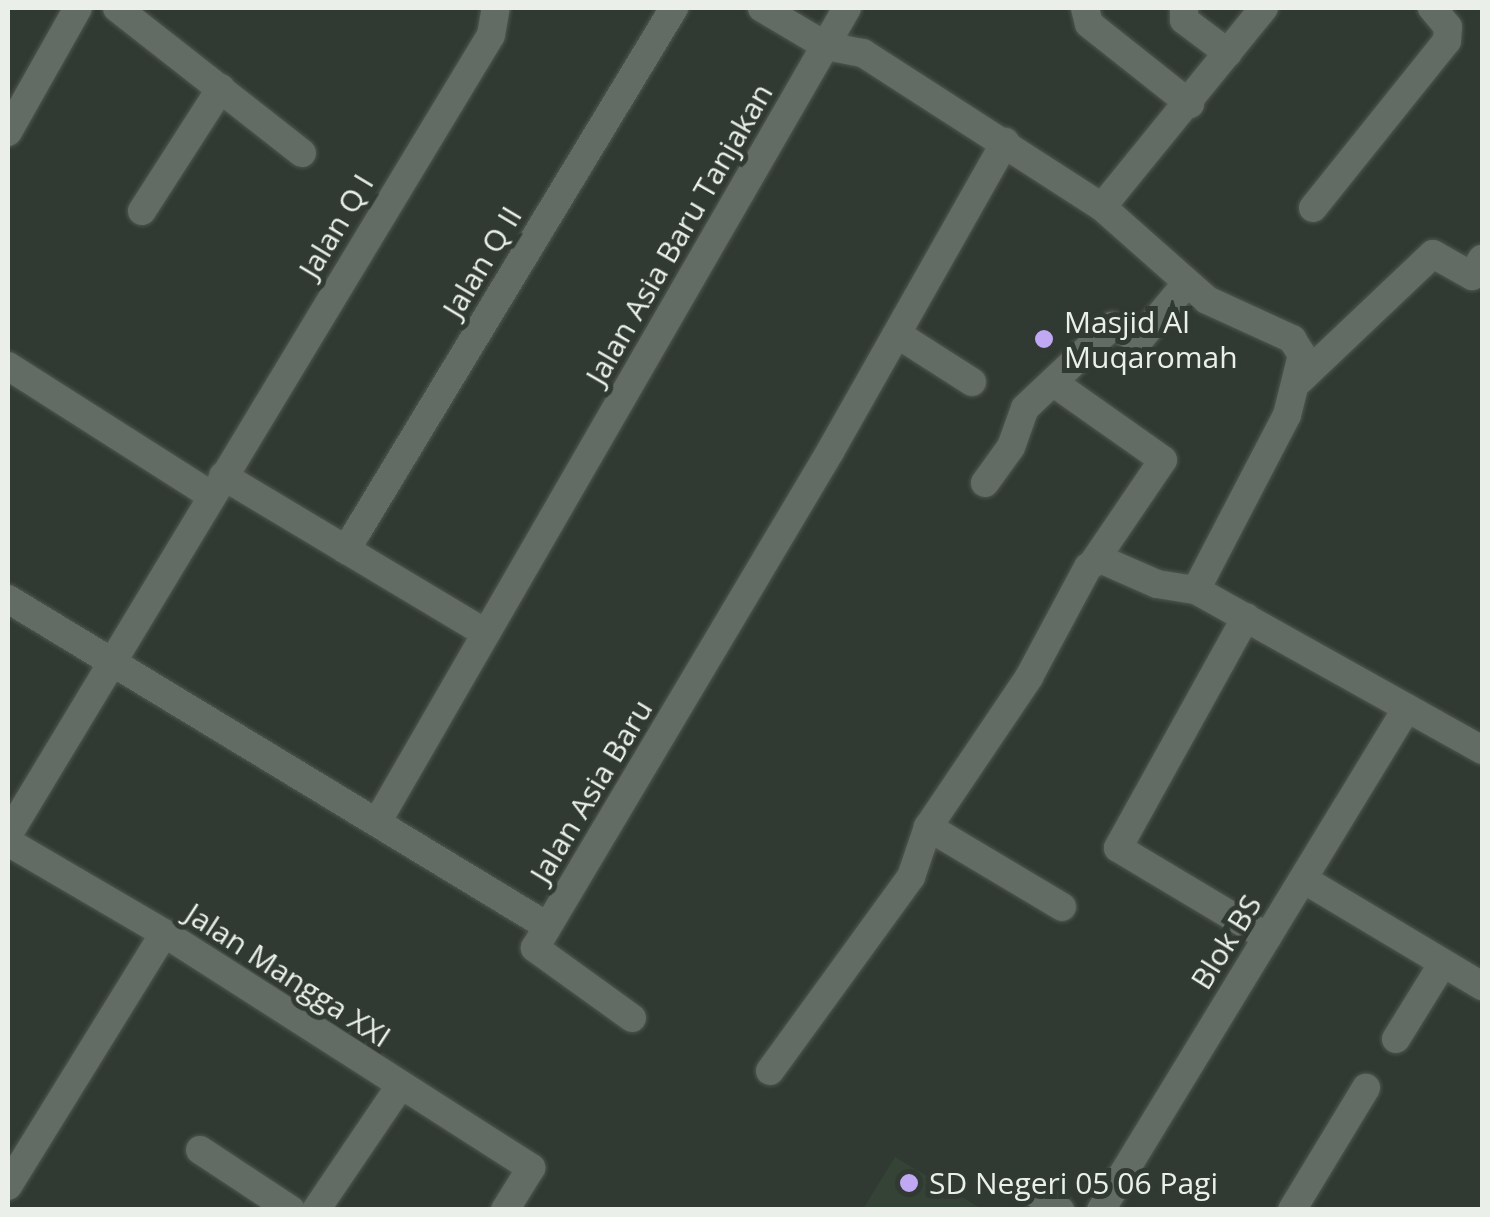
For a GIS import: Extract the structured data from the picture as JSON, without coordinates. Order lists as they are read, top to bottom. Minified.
{"streets":{"street":["Jalan Q I","Jalan Asia Baru Tanjakan","Jalan Q II","Jalan Asia Baru","Blok BS","Jalan Mangga XXI"]},"crossings":[["Jalan Asia Baru Tanjakan","Jalan Asia Baru"]],"places":["Masjid Al Muqaromah","SD Negeri 05 06 Pagi"]}
